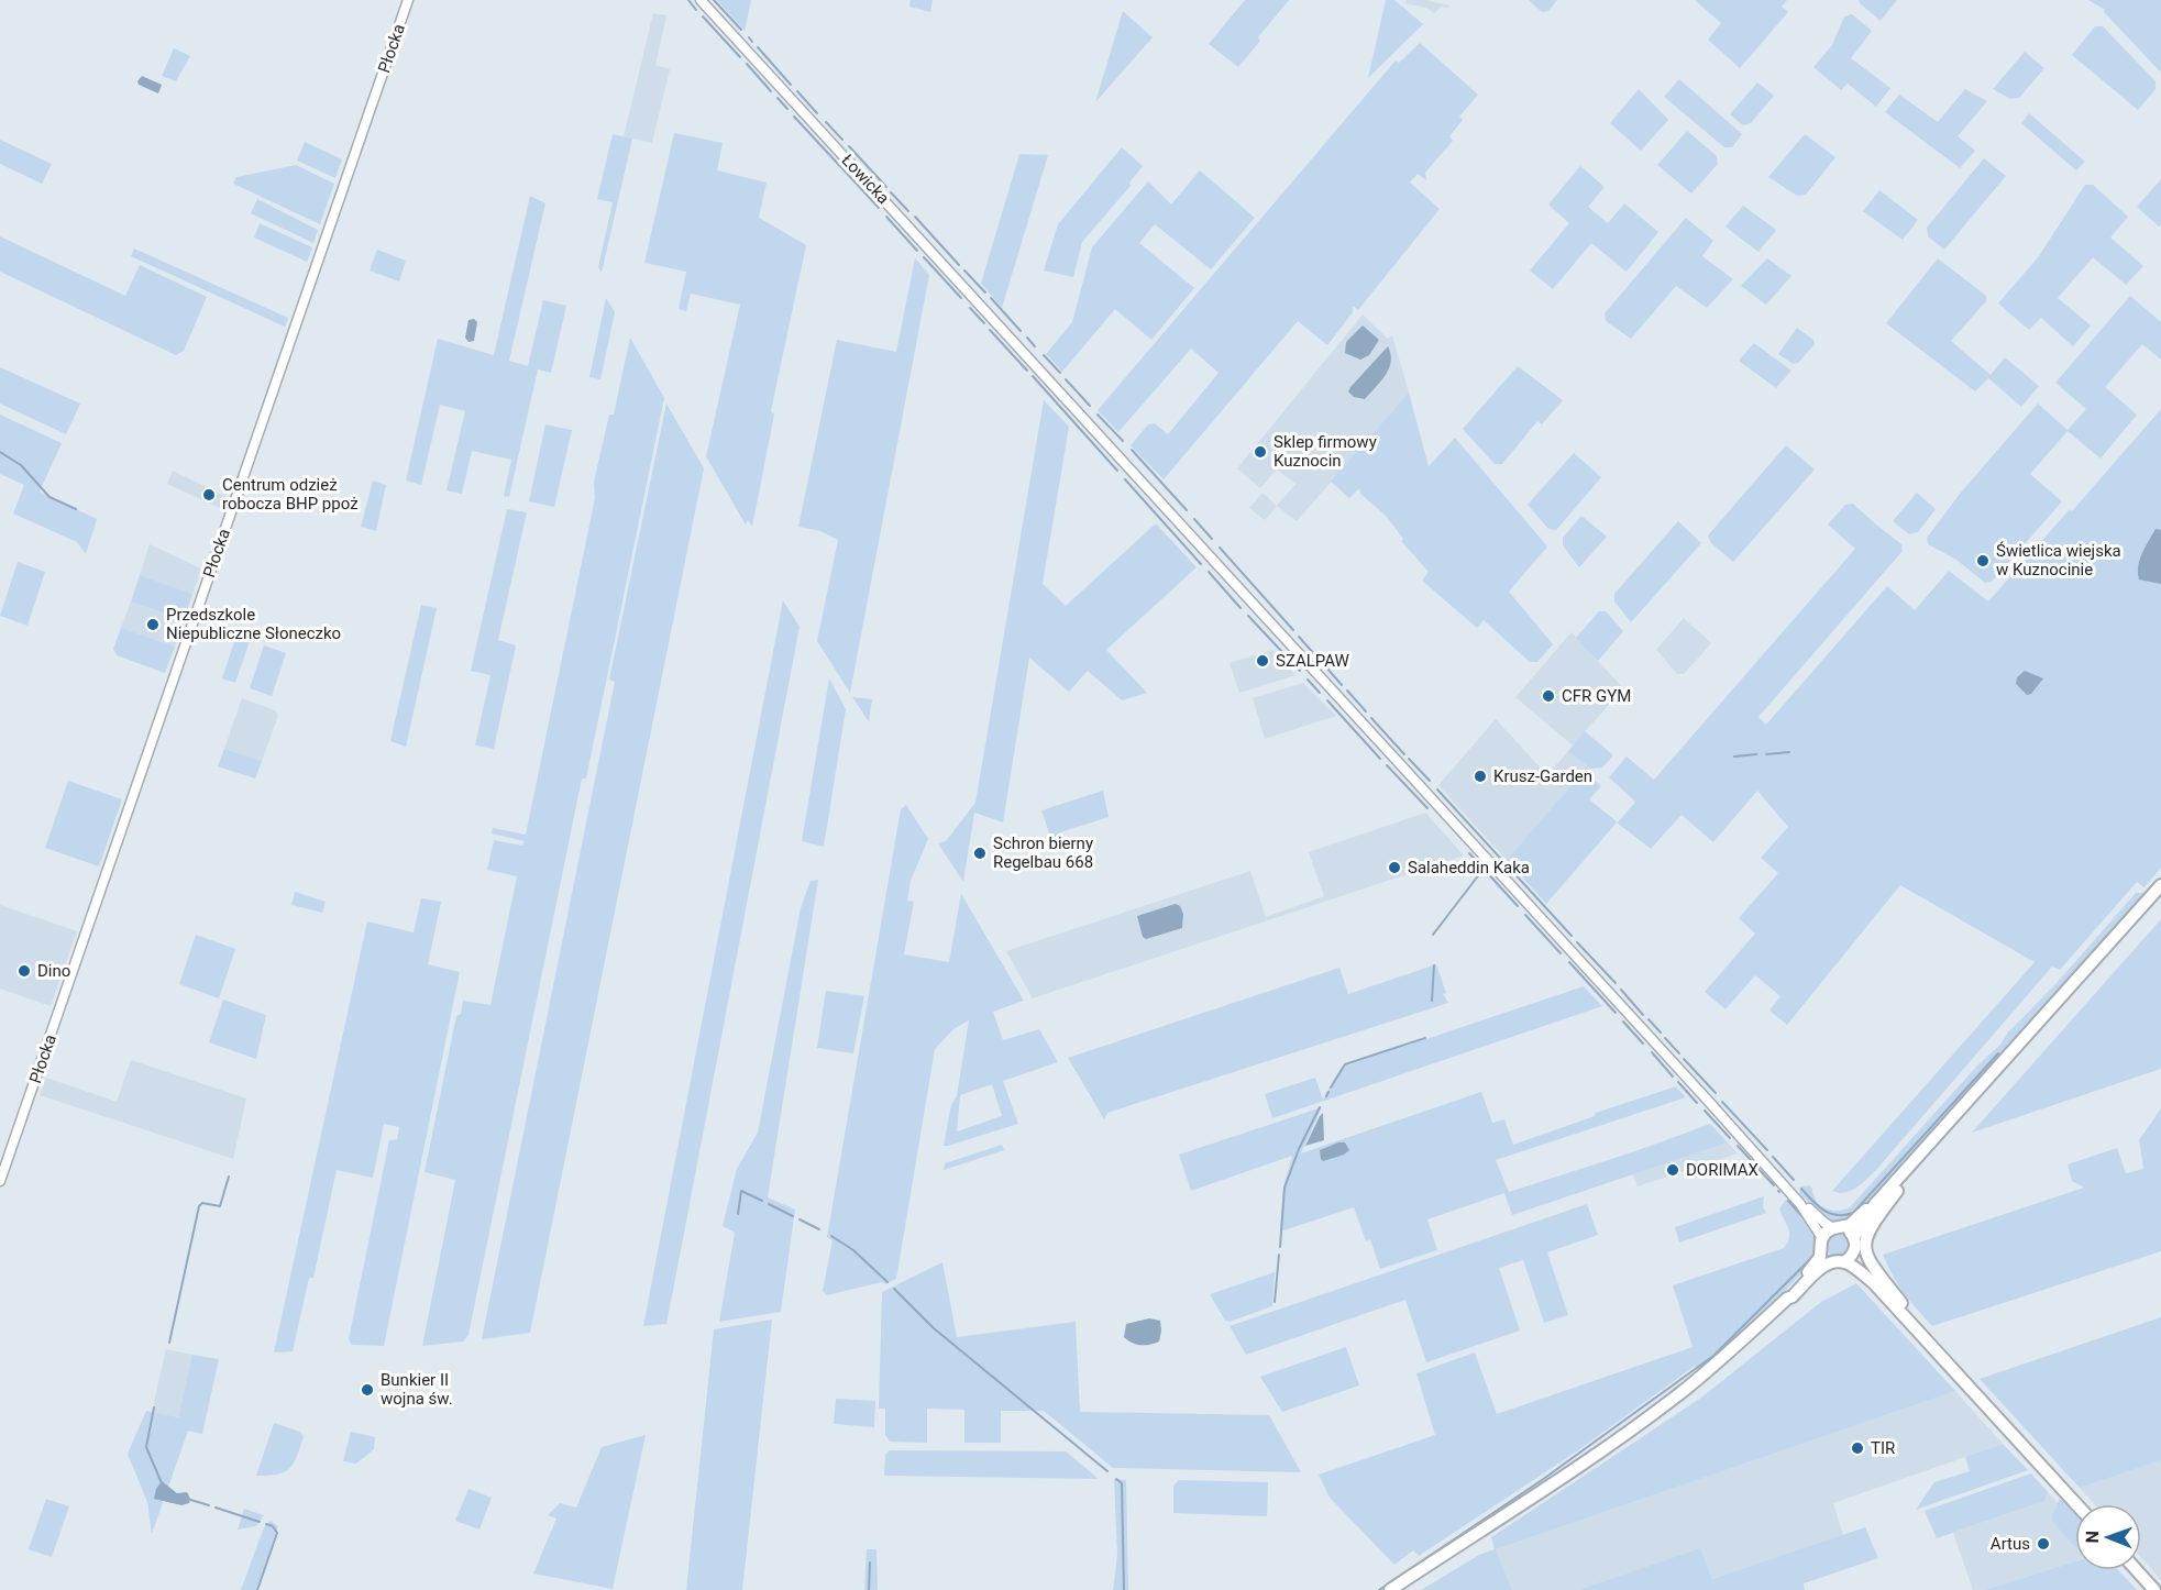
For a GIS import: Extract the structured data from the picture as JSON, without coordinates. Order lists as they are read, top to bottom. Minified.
{"streets":{"street":["Płocka","Łowicka"]},"places":["Sklep firmowy Kuznocin","Centrum odzież robocza BHP ppoż","Świetlica wiejska w Kuznocinie","Przedszkole Niepubliczne Słoneczko","SZALPAW","CFR GYM","Krusz-Garden","Schron bierny Regelbau 668","Salaheddin Kaka","Dino","DORIMAX","Bunkier II wojna św.","TIR","Artus"],"north":"left"}
